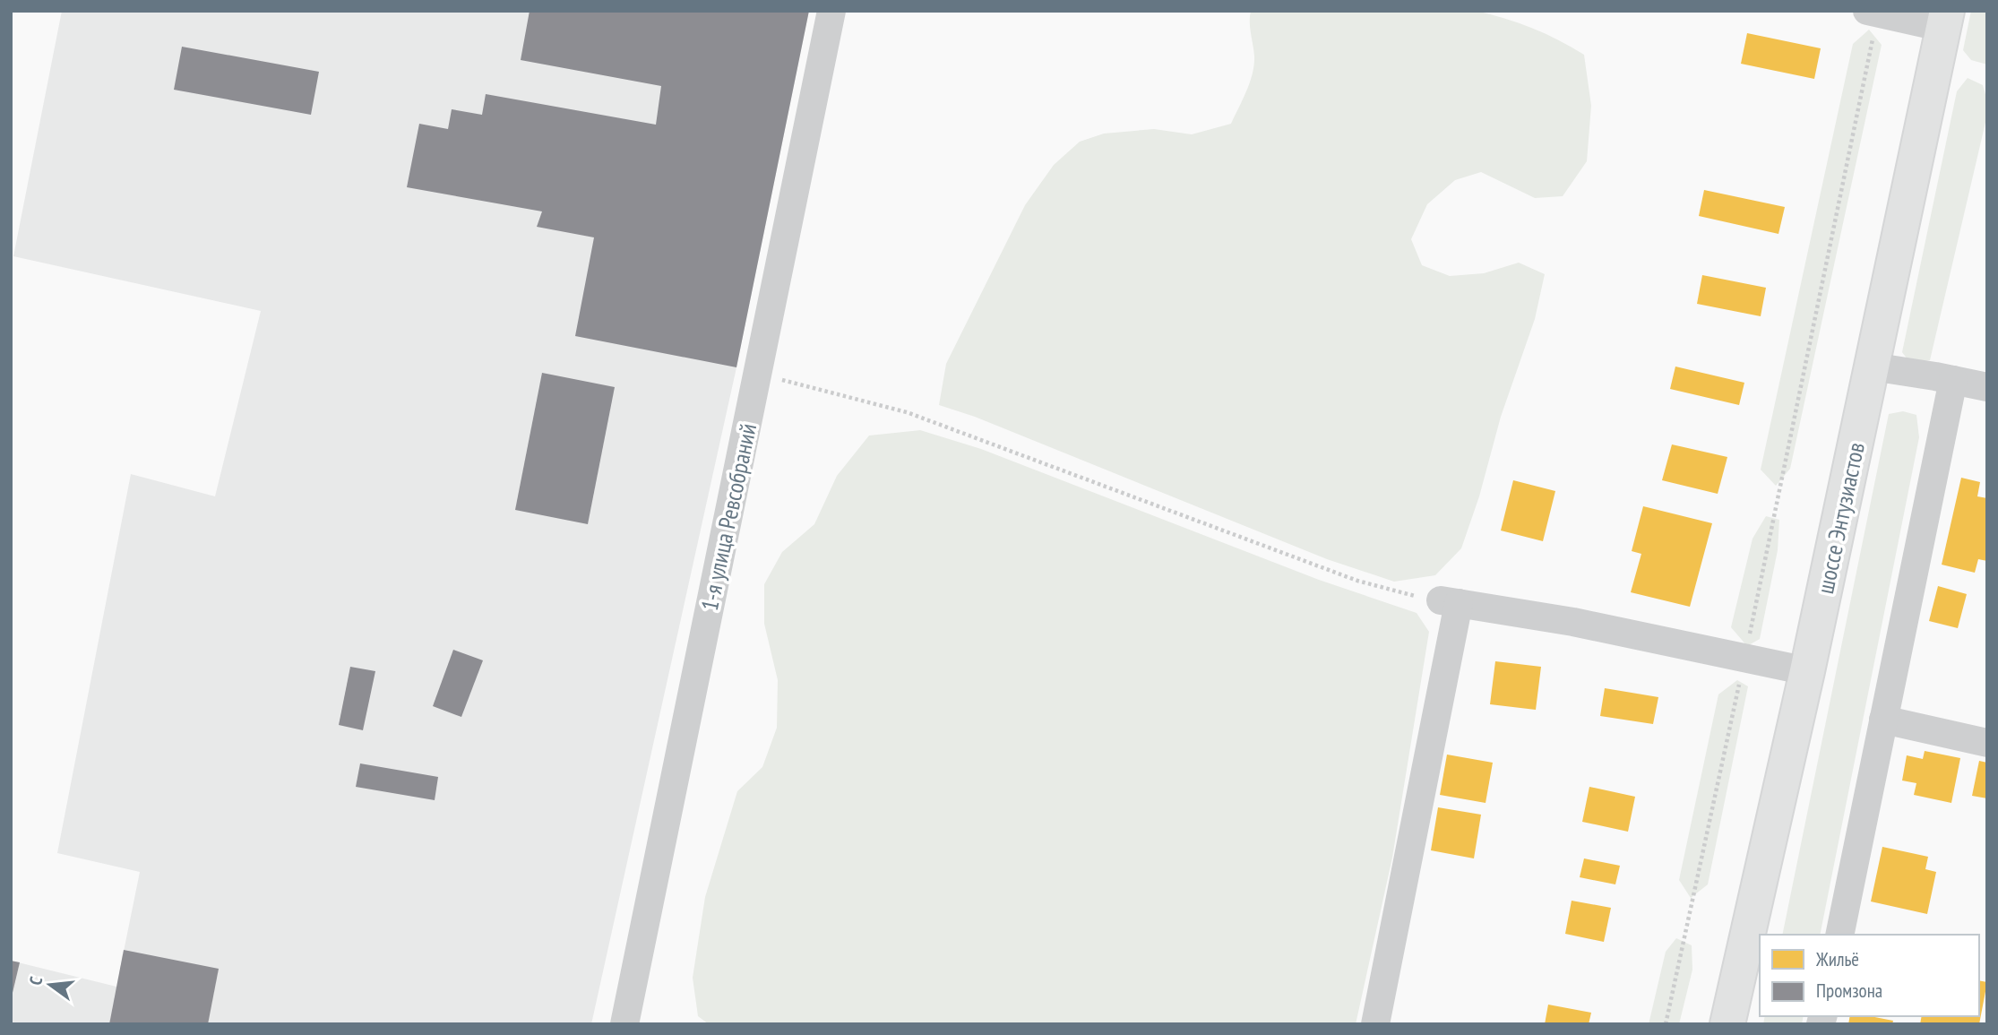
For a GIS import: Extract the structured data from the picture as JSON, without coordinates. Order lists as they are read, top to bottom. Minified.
{"streets":{"main road":["шоссе Энтузиастов"],"street":["1-я улица Ревсобраний"]},"legend":["Жильё","Промзона"],"north":"left"}
